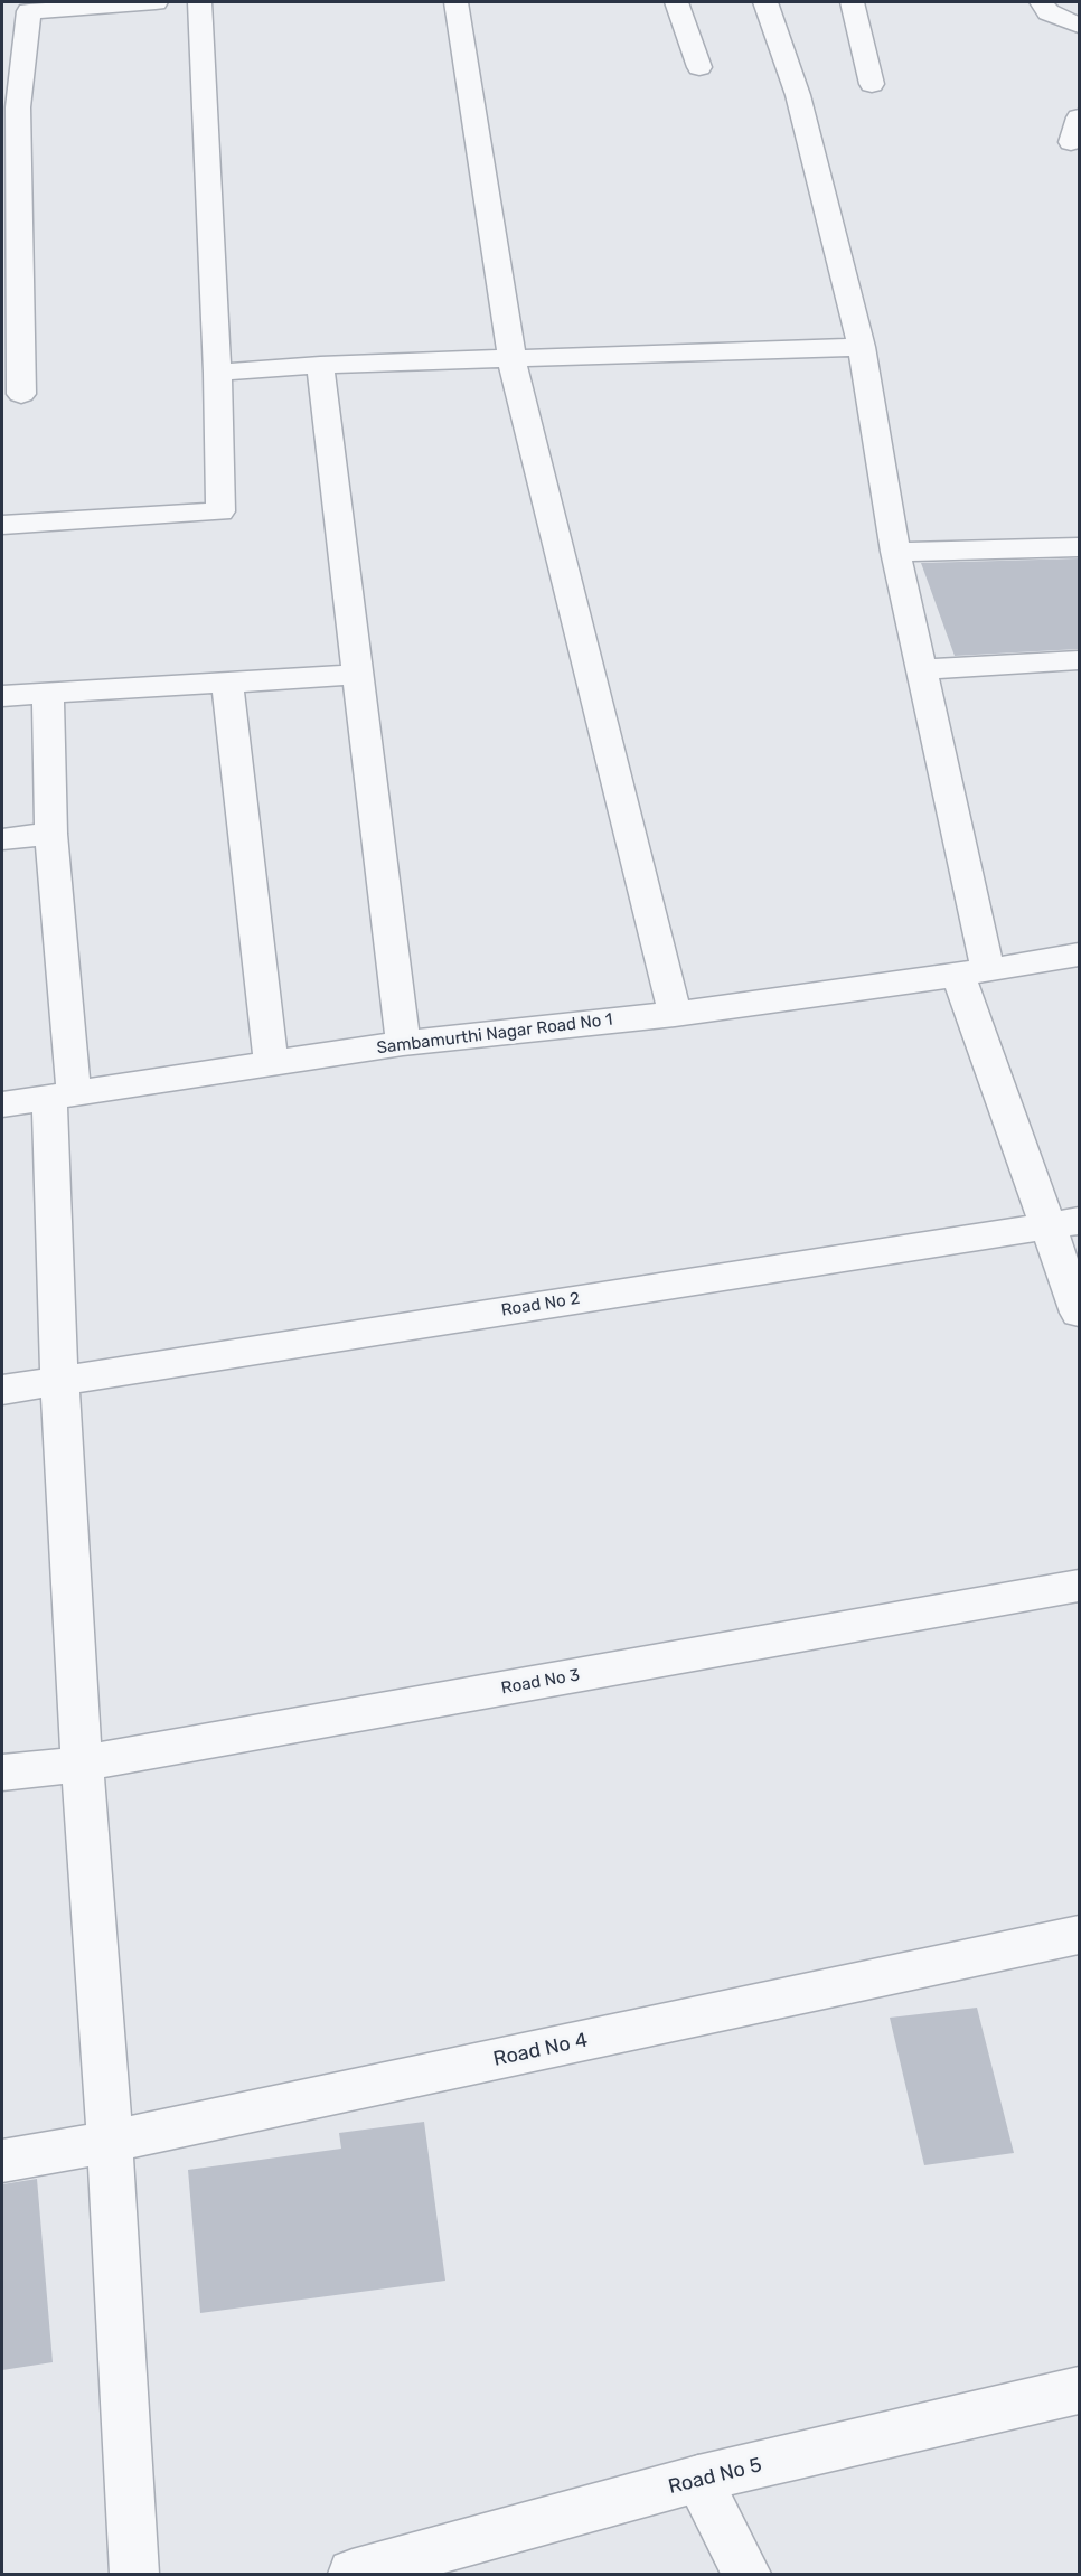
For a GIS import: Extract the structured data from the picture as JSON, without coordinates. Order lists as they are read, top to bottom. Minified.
{"streets":{"street":["Sambamurthi Nagar Road No 1","Road No 2","Road No 3","Road No 4","Road No 5"]}}
